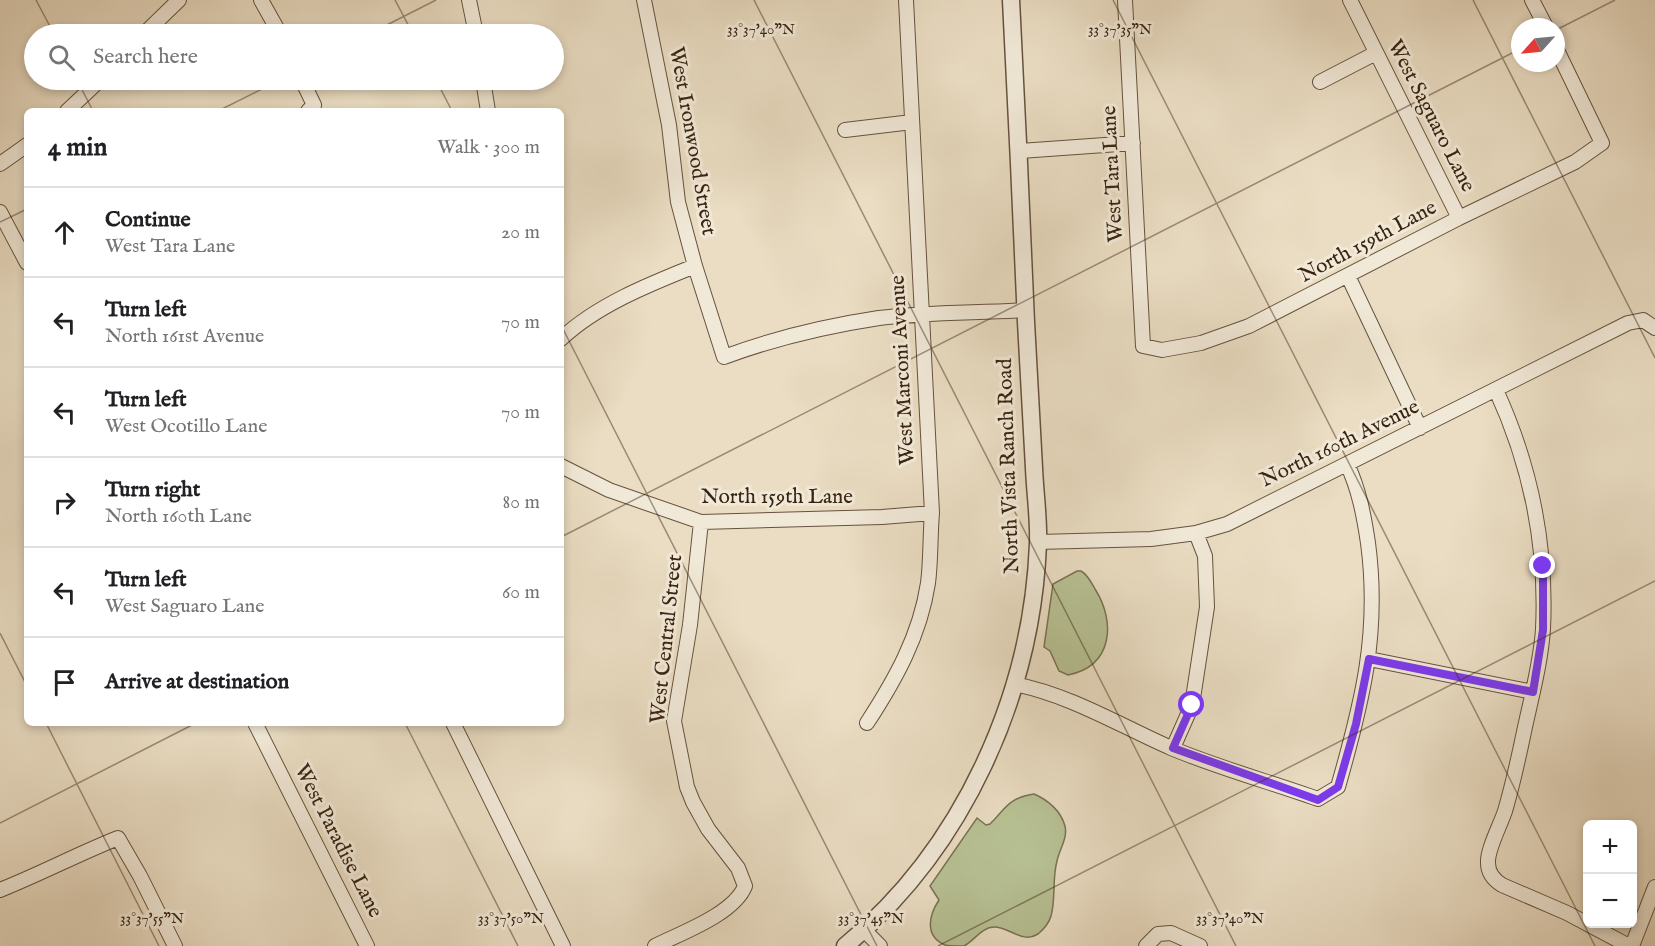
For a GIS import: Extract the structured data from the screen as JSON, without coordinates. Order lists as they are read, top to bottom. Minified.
{"streets":{"street":["West Saguaro Lane","West Ironwood Street","West Tara Lane","North 159th Lane","West Marconi Avenue","North 160th Avenue","North Vista Ranch Road","West Central Street","West Paradise Lane"]},"crossings":[["West Saguaro Lane","North 159th Lane"],["West Ironwood Street","West Marconi Avenue"],["West Tara Lane","North 159th Lane"],["North 159th Lane","West Marconi Avenue"],["North 159th Lane","West Central Street"],["North 160th Avenue","North Vista Ranch Road"]],"north":"bottom left","page":{"search":"Search here","heading":["4 min","Walk · 300 m"],"list":[["Continue","West Tara Lane","20 m"],["Turn left","North 161st Avenue","70 m"],["Turn left","West Ocotillo Lane","70 m"],["Turn right","North 160th Lane","80 m"],["Turn left","West Saguaro Lane","60 m"],"Arrive at destination"],"map_buttons":["+","−"]},"coordinates":["33°37'40\"N","33°37'35\"N","33°37'55\"N","33°37'50\"N","33°37'45\"N"]}
